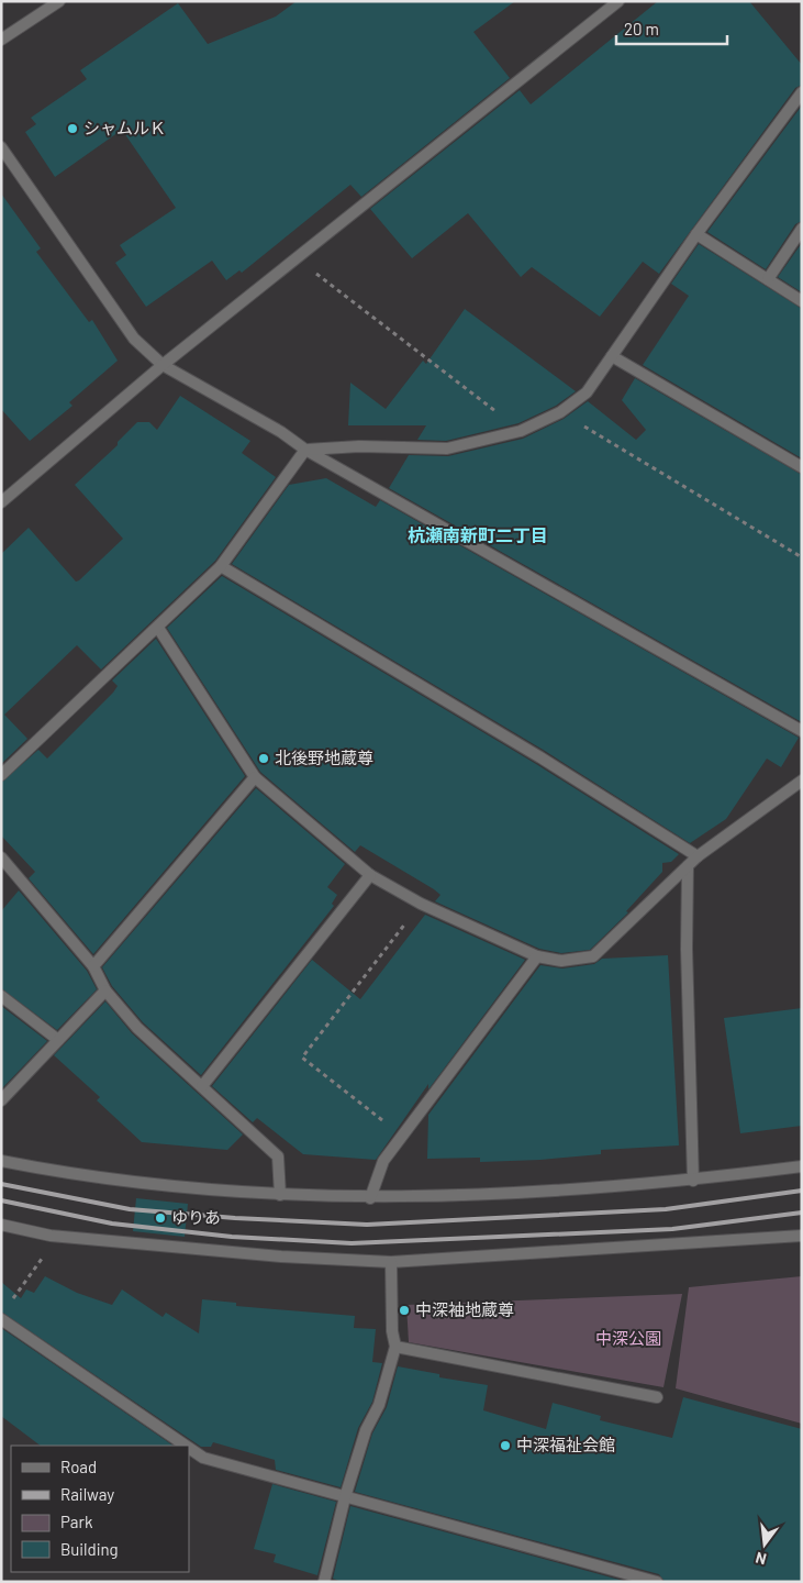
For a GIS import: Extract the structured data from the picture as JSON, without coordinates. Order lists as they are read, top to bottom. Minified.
{"districts":["杭瀬南新町二丁目"],"parks":["中深公園"],"places":["シャムルＫ","北後野地蔵尊","ゆりあ","中深袖地蔵尊","中深福祉会館"],"legend":["Road","Railway","Park","Building"],"scale_bar":"20 m","north":"bottom"}
